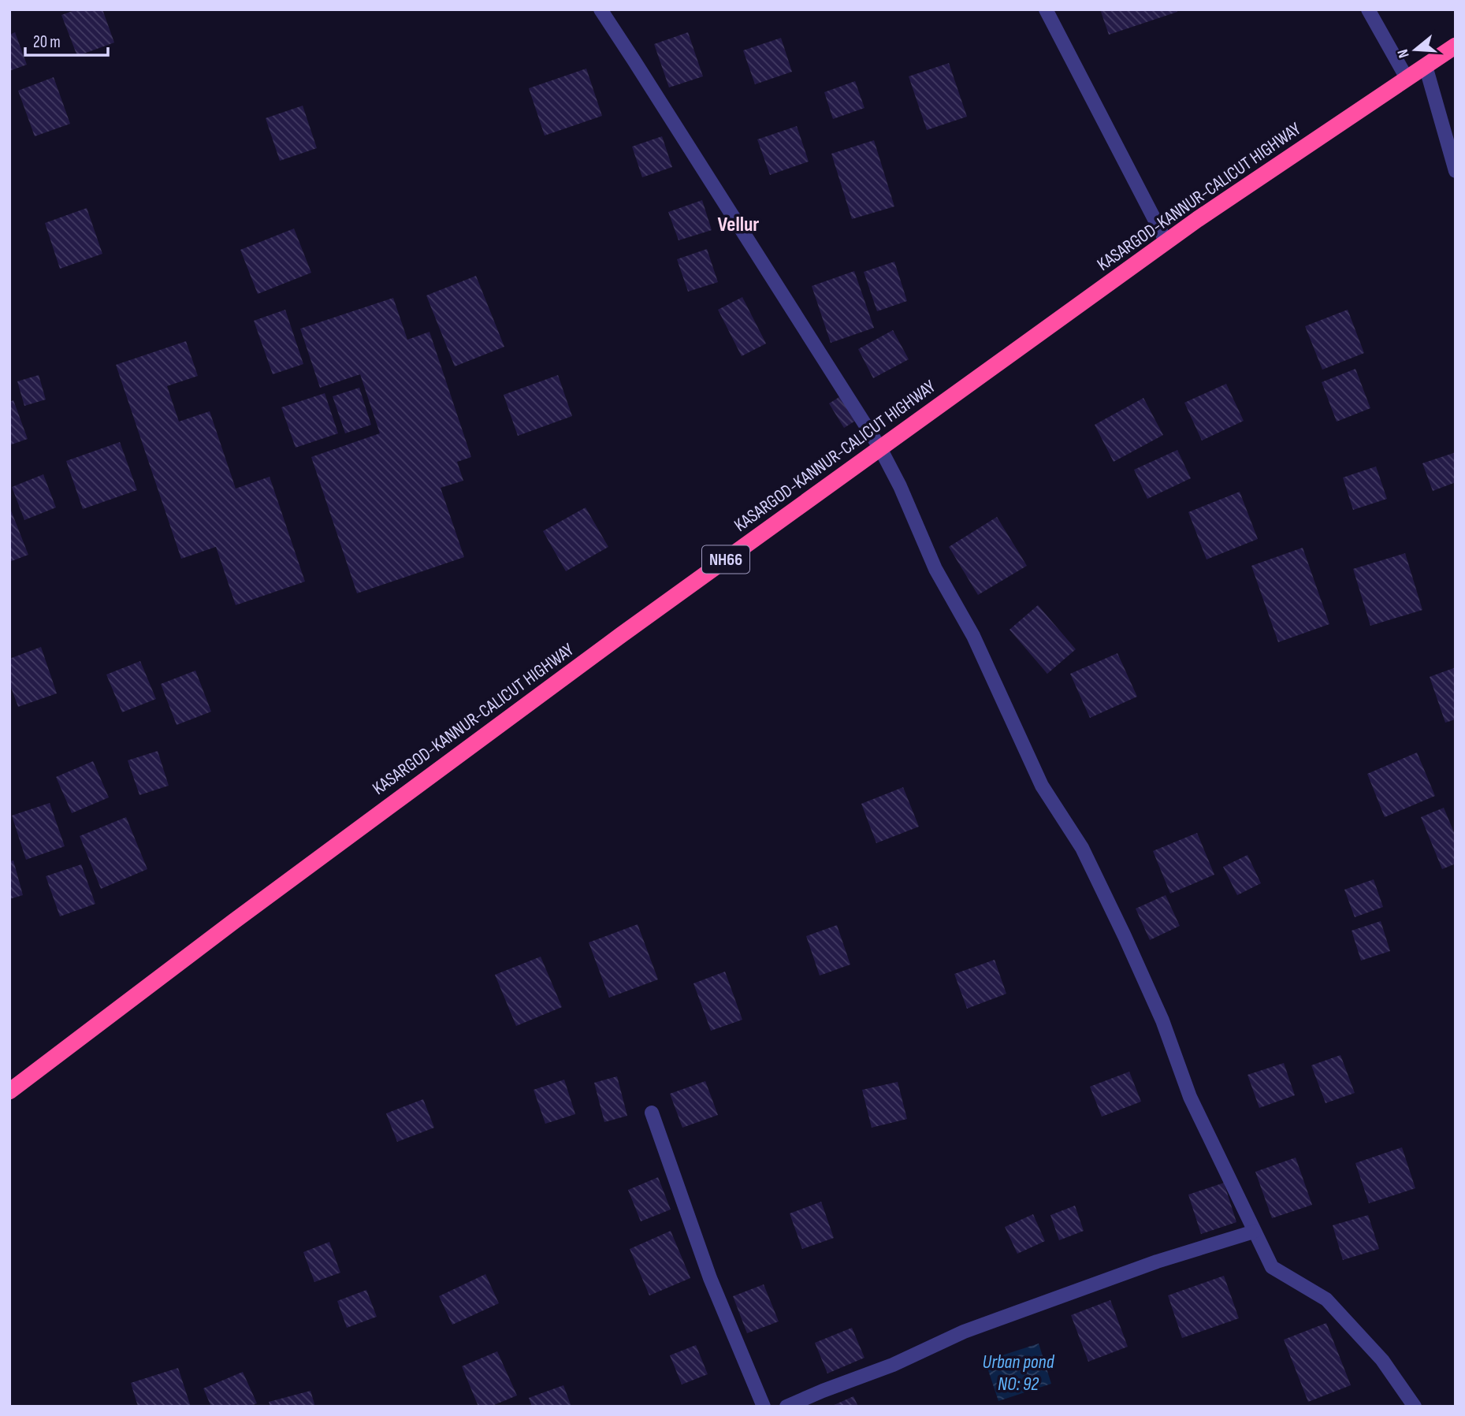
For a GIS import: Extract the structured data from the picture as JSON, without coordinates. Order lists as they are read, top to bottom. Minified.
{"streets":{"highway":["KASARGOD-KANNUR-CALICUT HIGHWAY","NH66"]},"districts":["Vellur"],"water":["Urban pond NO: 92"],"scale_bar":"20 m","north":"left"}
